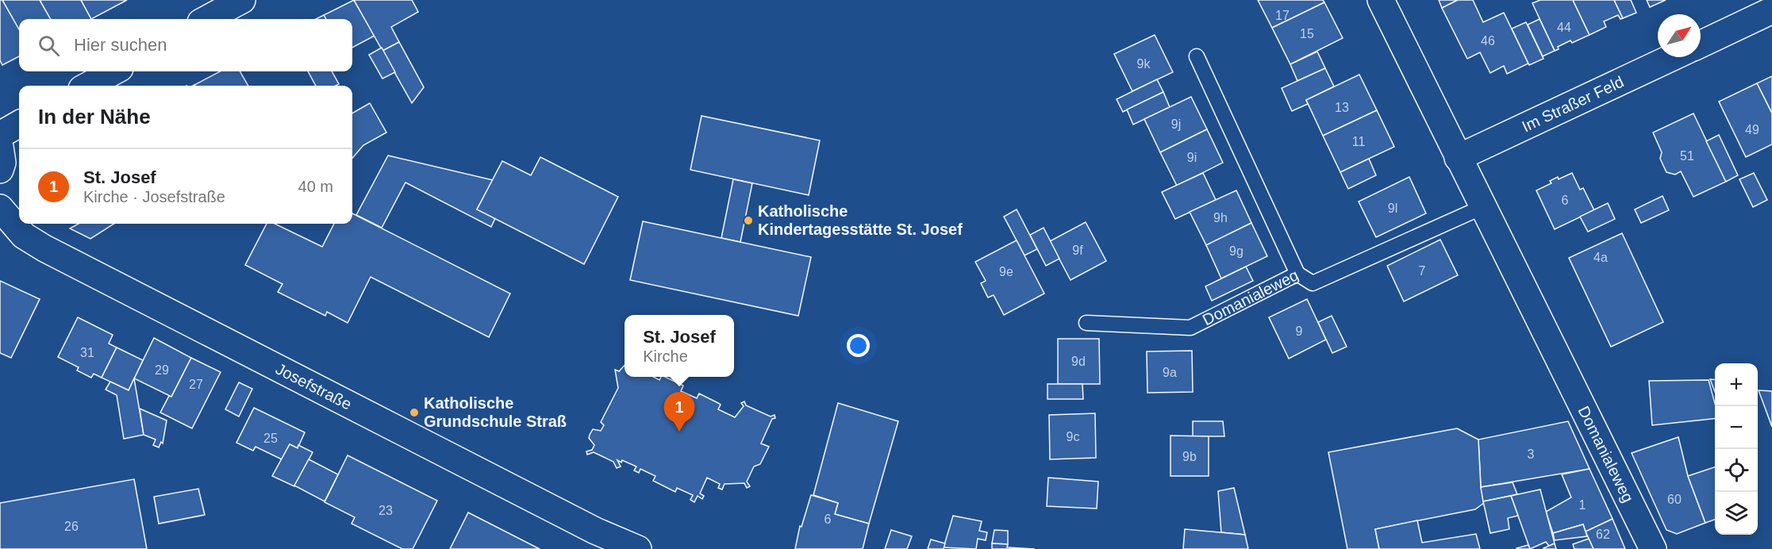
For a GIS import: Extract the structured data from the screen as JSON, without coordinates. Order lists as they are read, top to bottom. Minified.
{"streets":{"street":["Im Straßer Feld","Domanialeweg","Josefstraße"]},"crossings":[["Im Straßer Feld","Domanialeweg"]],"places":["Katholische Kindertagesstätte St. Josef","Katholische Grundschule Straß"],"house_numbers":["17","44","15","46","9k","13","9j","49","11","51","9i","6","9l","9h","9f","9g","4a","7","9e","9","31","9d","29","9a","27","9c","25","3","9b","60","1","23","6","26","62"],"north":"top right","page":{"search":"Hier suchen","heading":"In der Nähe","list":[{"mark":"1","name":"St. Josef","note":"Kirche · Josefstraße","value":"40 m"}],"popup":["St. Josef","Kirche"],"map_buttons":["+","−"],"pins":"1"}}
